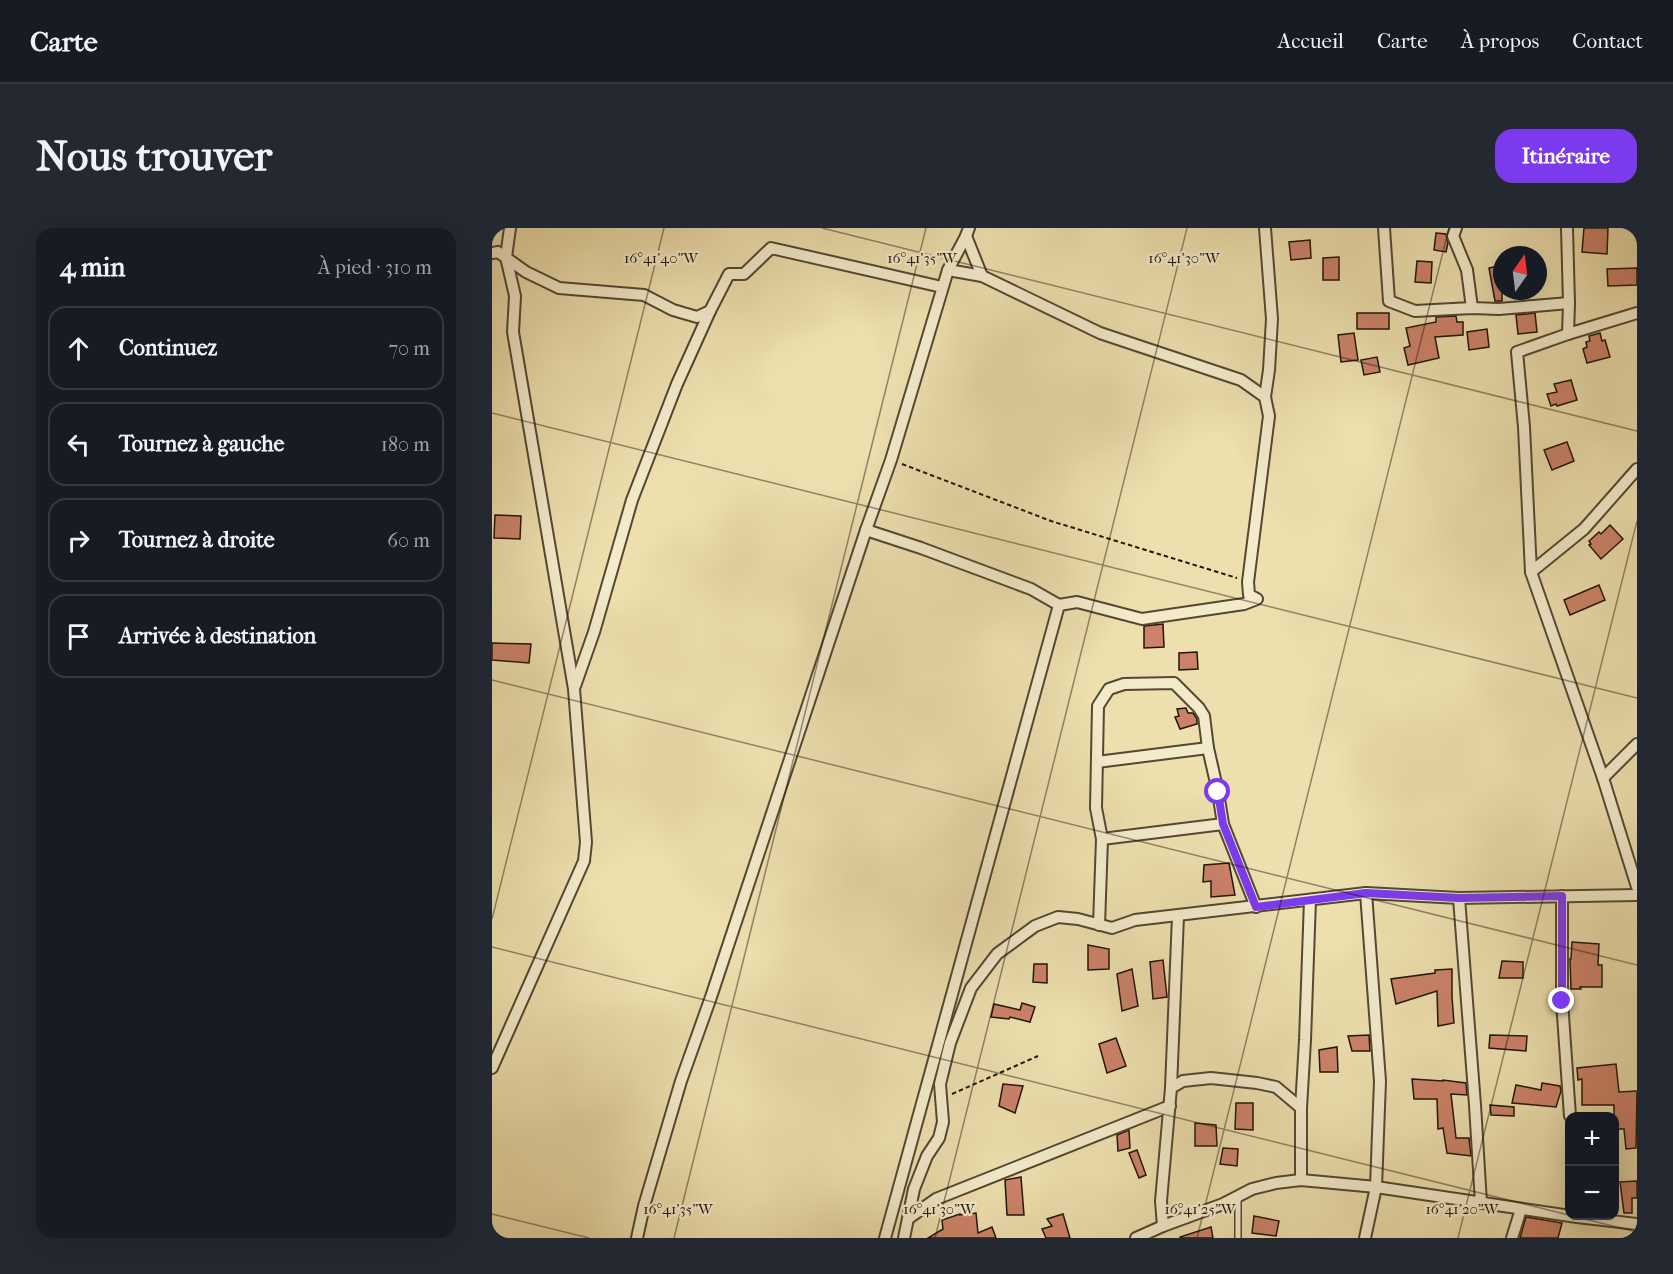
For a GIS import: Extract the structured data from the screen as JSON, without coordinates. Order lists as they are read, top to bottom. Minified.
{"north":"top","page":{"header":"Carte","nav":["Accueil","Carte","À propos","Contact"],"buttons":"Itinéraire","title":"Nous trouver","heading":["4 min","À pied · 310 m"],"list":[["Continuez","70 m"],["Tournez à gauche","180 m"],["Tournez à droite","60 m"],"Arrivée à destination"],"map_buttons":["+","−"]},"coordinates":["16°41'40\"W","16°41'35\"W","16°41'30\"W","16°41'25\"W","16°41'20\"W"]}
